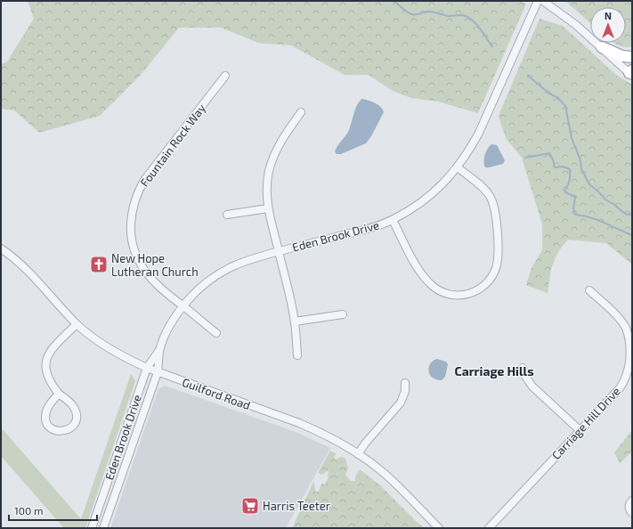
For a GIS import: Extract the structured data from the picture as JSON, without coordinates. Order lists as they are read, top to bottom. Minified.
{"streets":{"street":["Fountain Rock Way","Eden Brook Drive","Guilford Road","Carriage Hill Drive"]},"crossings":[["Fountain Rock Way","Eden Brook Drive"],["Eden Brook Drive","Guilford Road"]],"districts":["Carriage Hills"],"places":{"church":["New Hope Lutheran Church"],"supermarket":["Harris Teeter"]},"scale_bar":"100 m","north":"top"}
